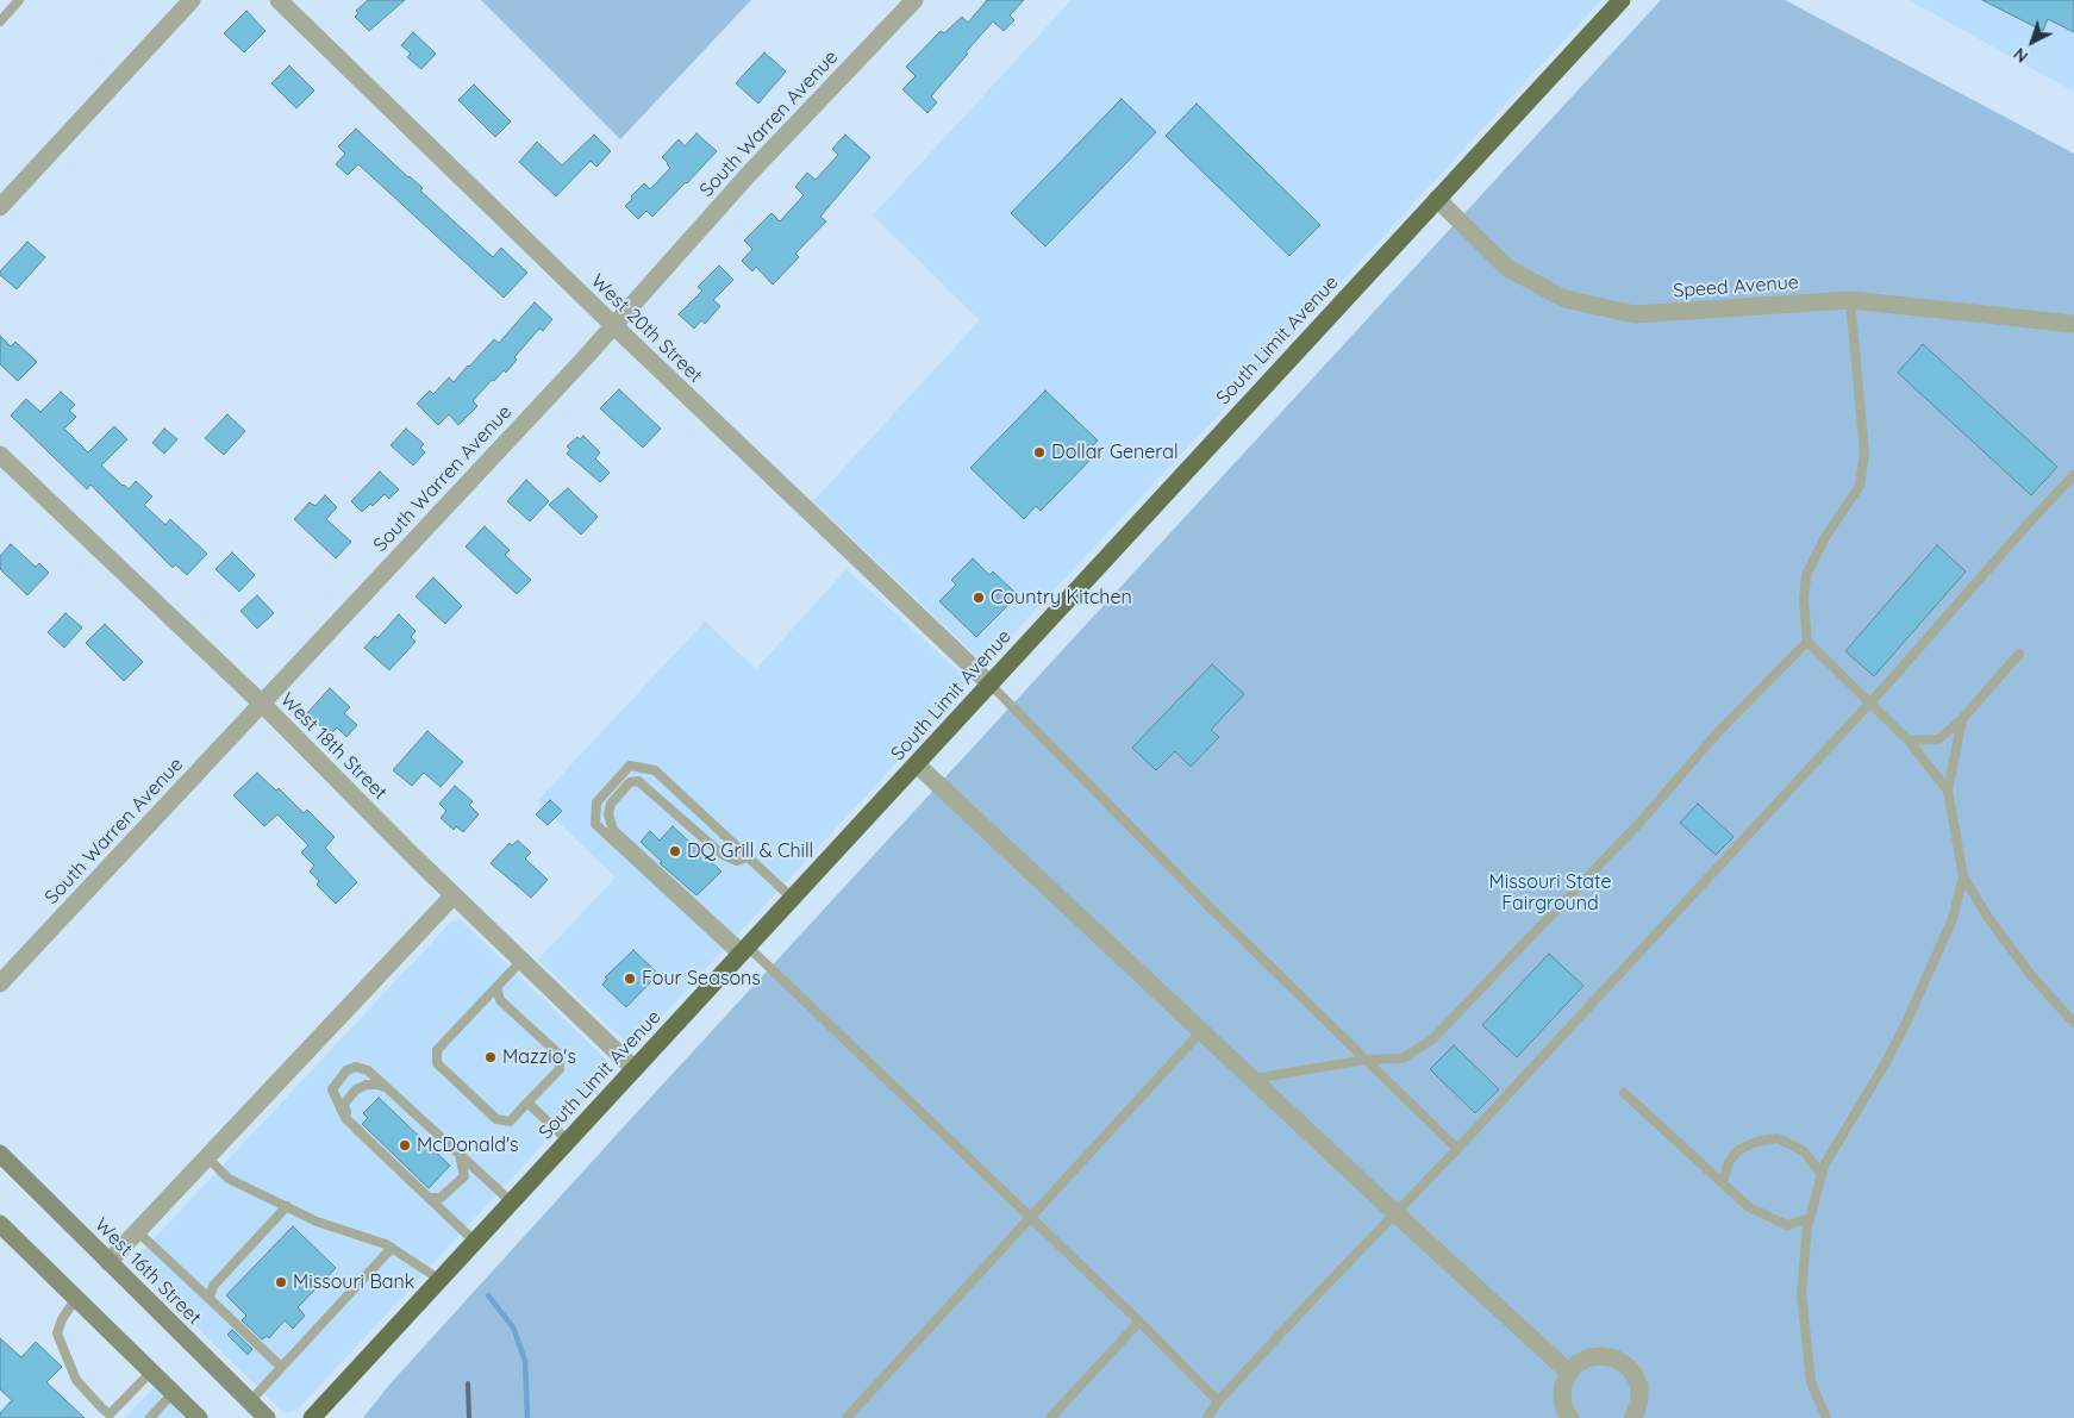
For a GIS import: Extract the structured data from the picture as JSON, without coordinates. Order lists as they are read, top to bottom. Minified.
{"streets":{"highway":["South Limit Avenue"],"main road":["West 16th Street"],"street":["South Warren Avenue","Speed Avenue","West 20th Street","West 18th Street"]},"crossings":[["South Warren Avenue","West 20th Street"],["South Warren Avenue","West 18th Street"],["Speed Avenue","South Limit Avenue"],["West 20th Street","South Limit Avenue"],["South Limit Avenue","West 18th Street"]],"parks":["Missouri State Fairground"],"places":["Dollar General","Country Kitchen","DQ Grill & Chill","Four Seasons","Mazzio's","McDonald's","Missouri Bank"],"north":"bottom left"}
